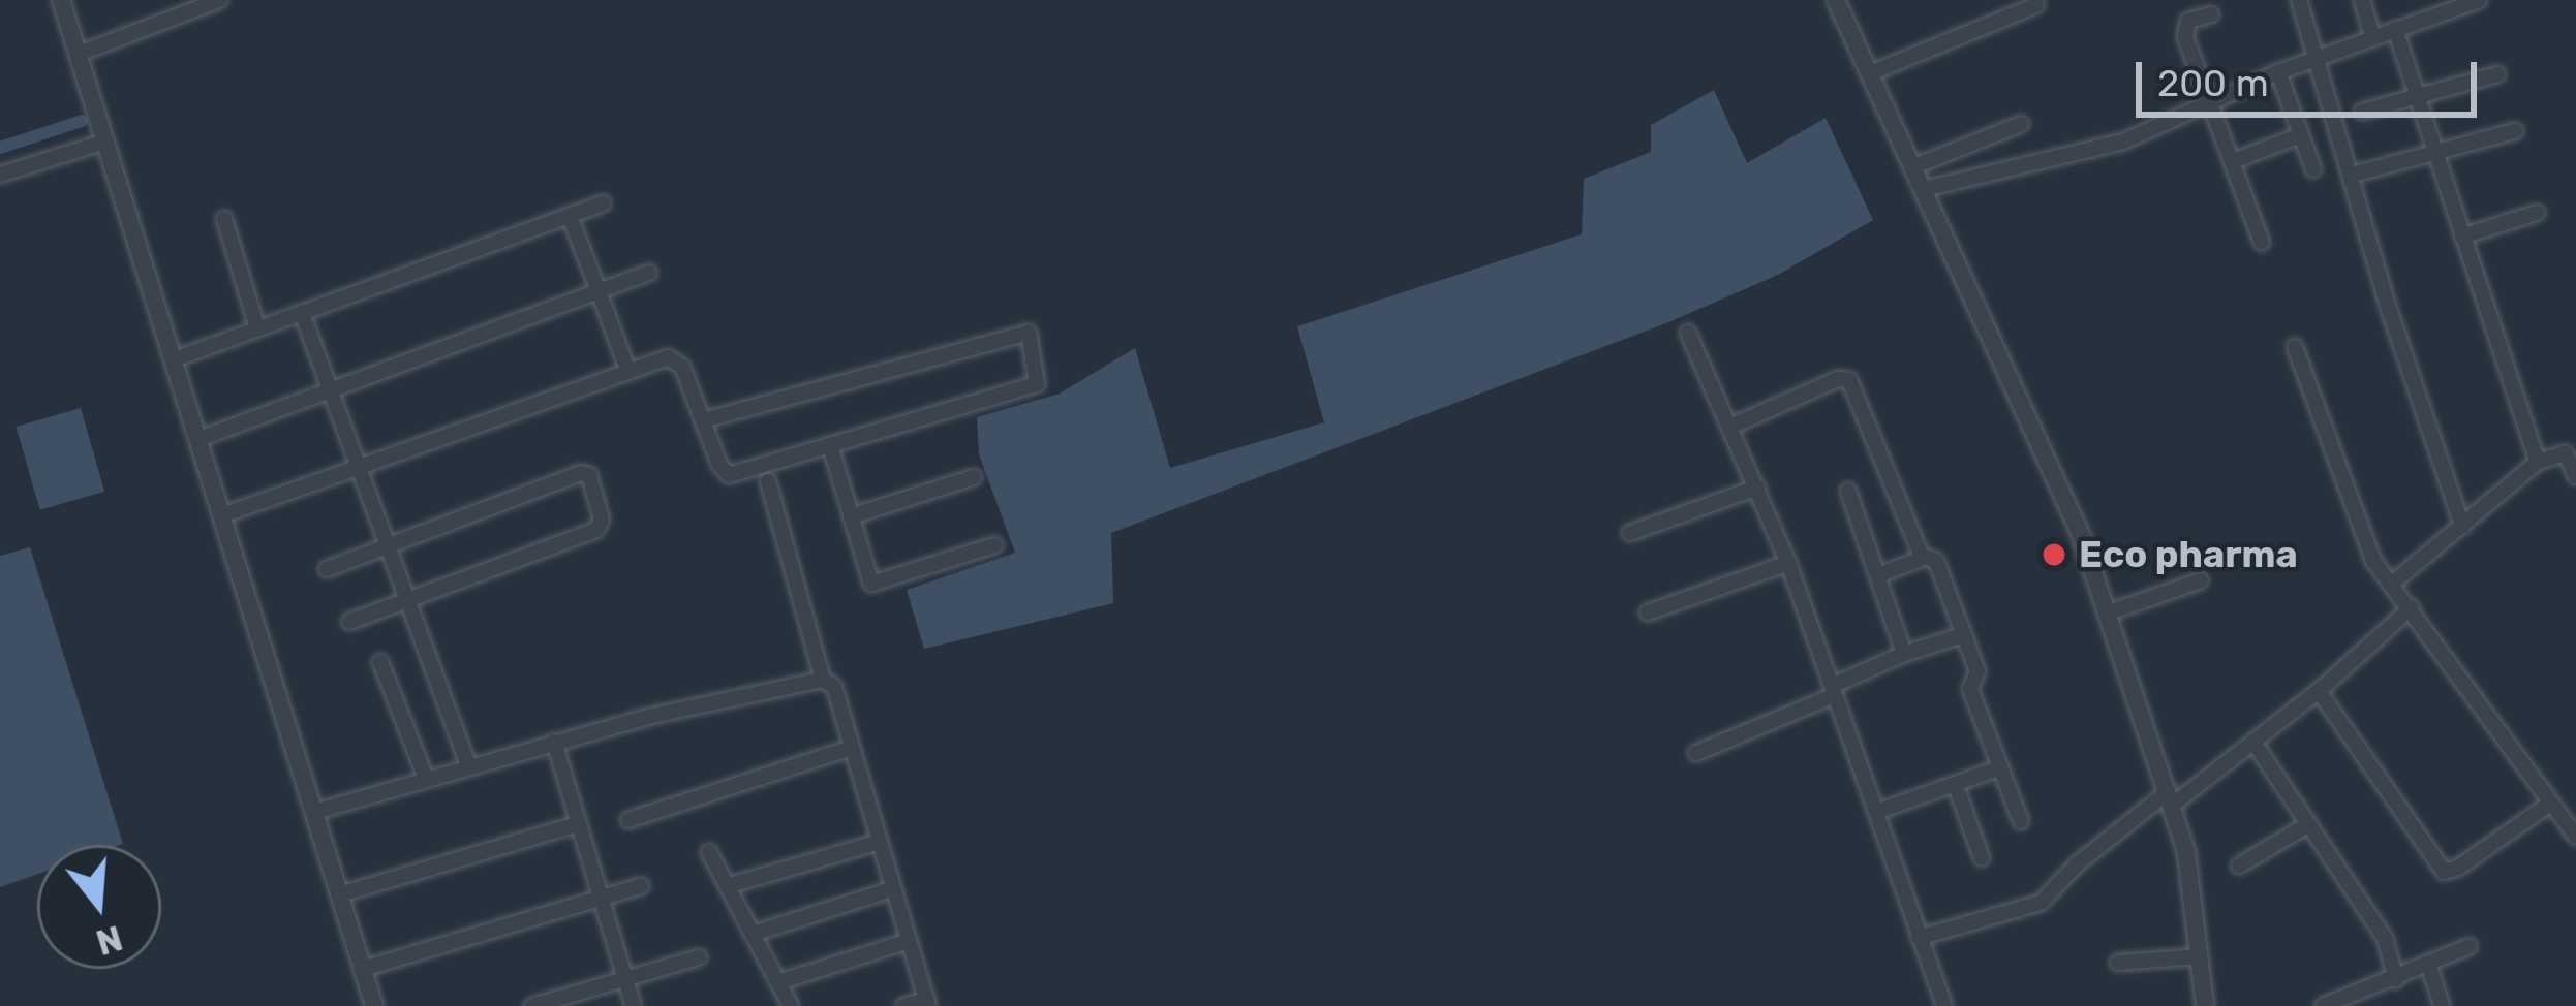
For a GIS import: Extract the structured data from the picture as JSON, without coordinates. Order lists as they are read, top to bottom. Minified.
{"places":["Eco pharma"],"scale_bar":"200 m","north":"bottom"}
